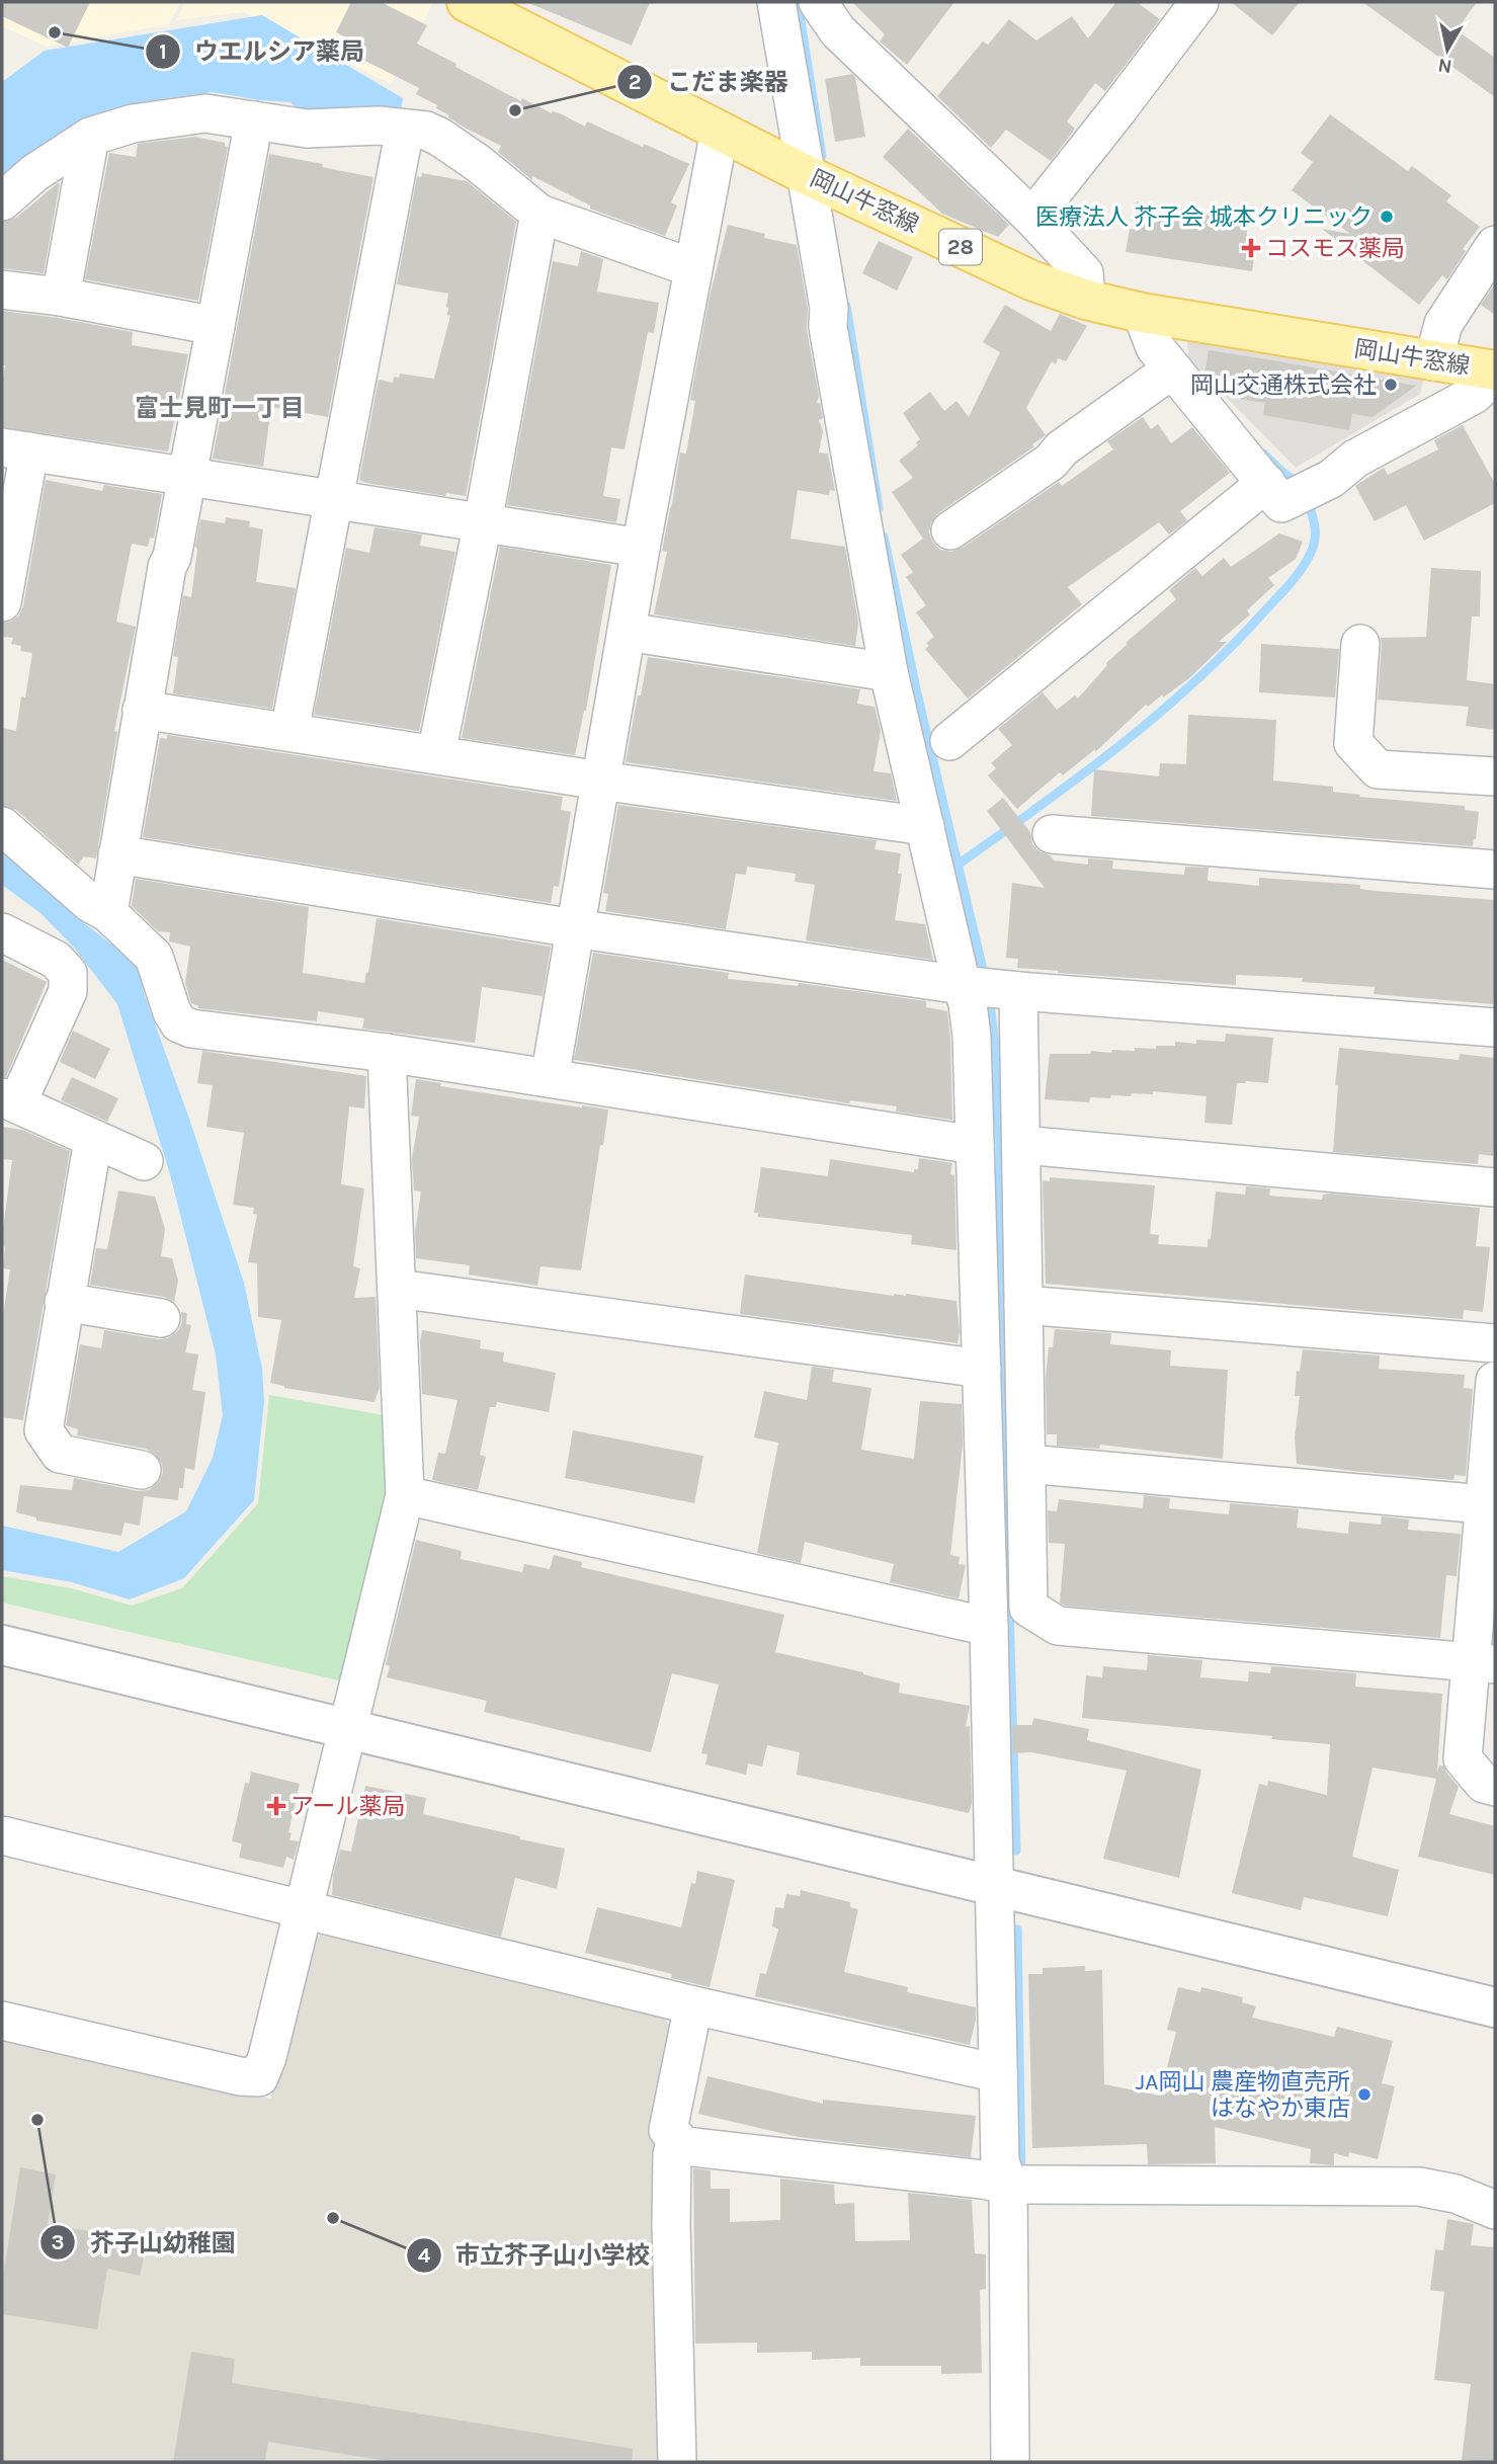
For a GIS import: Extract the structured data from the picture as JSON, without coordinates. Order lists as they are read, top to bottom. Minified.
{"streets":{"main road":["岡山牛窓線","28"]},"districts":["富士見町一丁目"],"places":{"other":["ウエルシア薬局","こだま楽器","医療法人 芥子会 城本クリニック","岡山交通株式会社","JA岡山 農産物直売所 はなやか東店","芥子山幼稚園","市立芥子山小学校"],"health":["コスモス薬局","アール薬局"]},"north":"bottom"}
